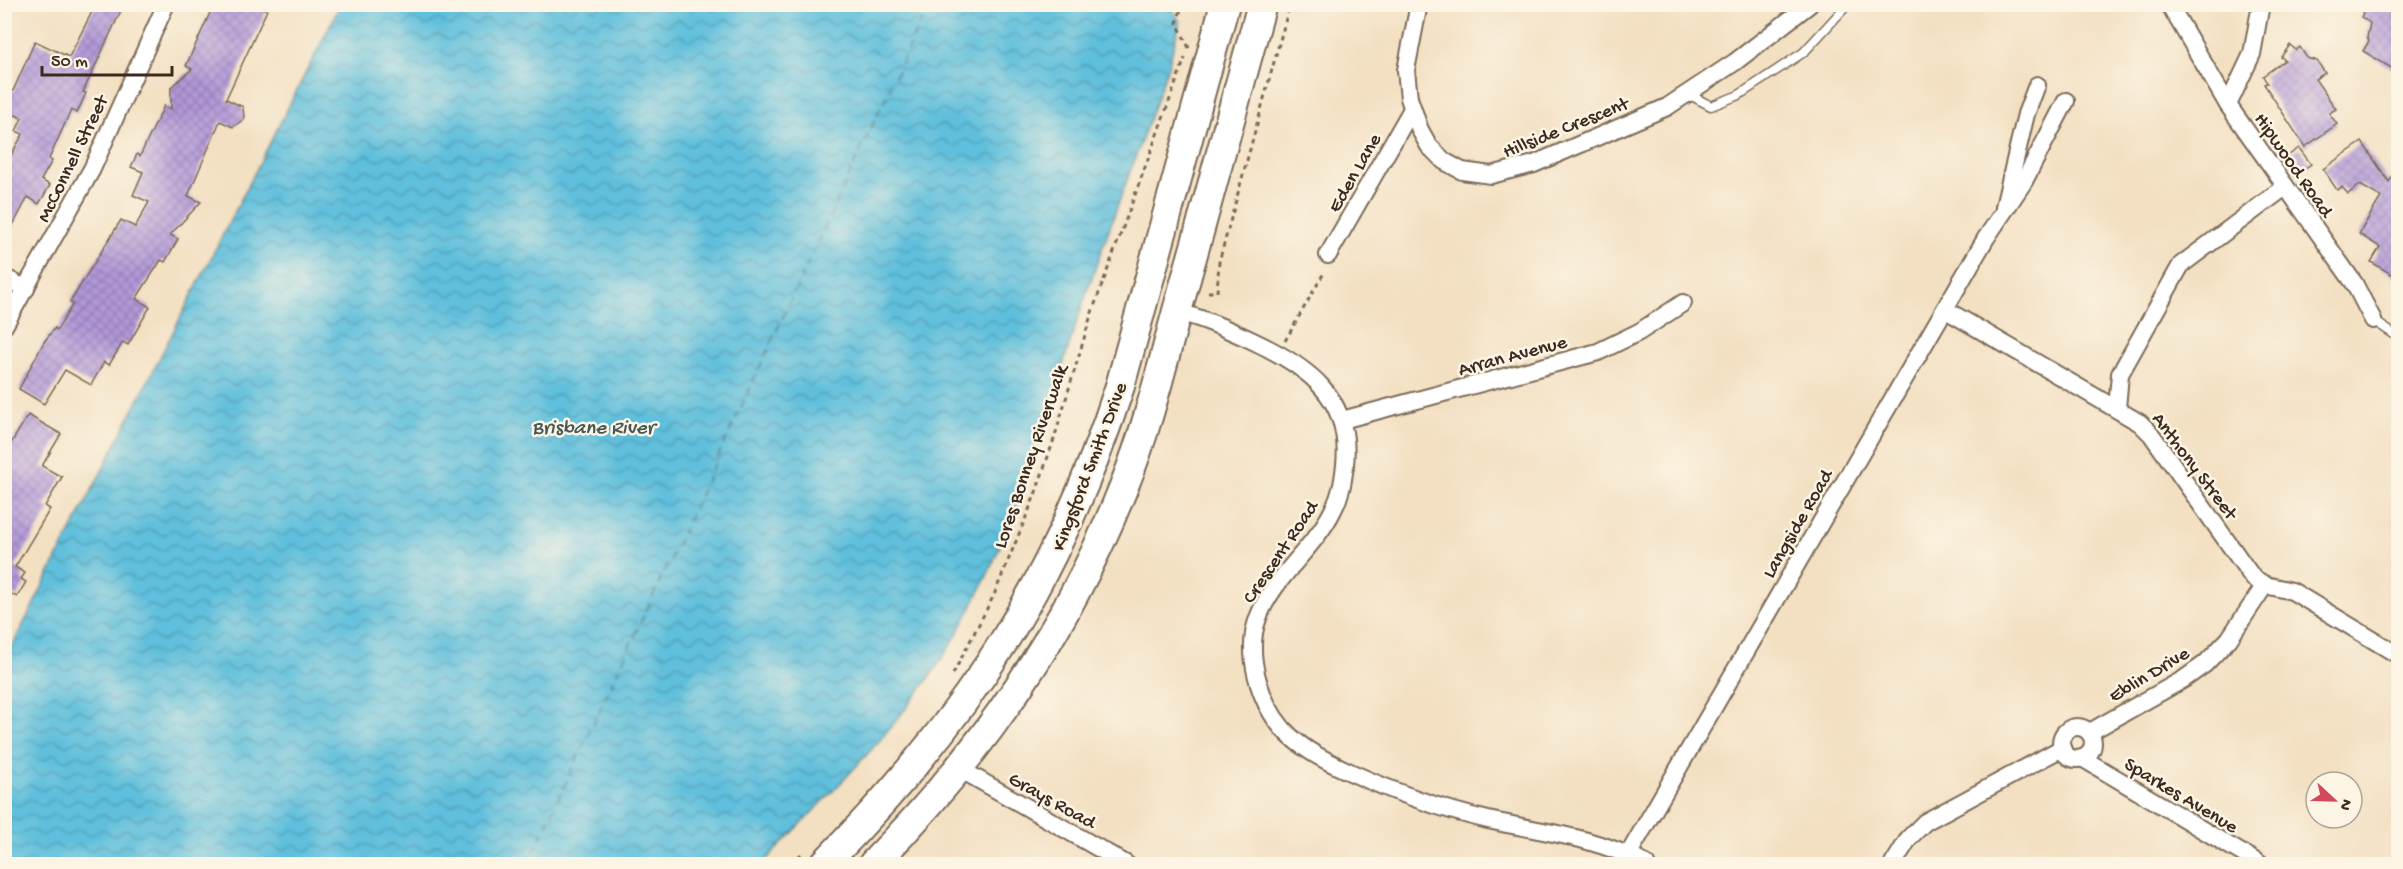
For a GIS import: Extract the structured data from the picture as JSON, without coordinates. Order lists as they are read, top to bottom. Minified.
{"streets":{"highway":["Kingsford Smith Drive"],"street":["Hillside Crescent","McConnell Street","Hipwood Road","Eden Lane","Arran Avenue","Anthony Street","Langside Road","Crescent Road","Eblin Drive","Sparkes Avenue","Grays Road"],"path":["Lores Bonney Riverwalk"]},"crossings":[["Hillside Crescent","Eden Lane"],["Arran Avenue","Crescent Road"],["Anthony Street","Langside Road"],["Anthony Street","Eblin Drive"],["Kingsford Smith Drive","Crescent Road"],["Kingsford Smith Drive","Grays Road"],["Langside Road","Crescent Road"],["Eblin Drive","Sparkes Avenue"]],"water":["Brisbane River"],"scale_bar":"50 m","north":"right"}
